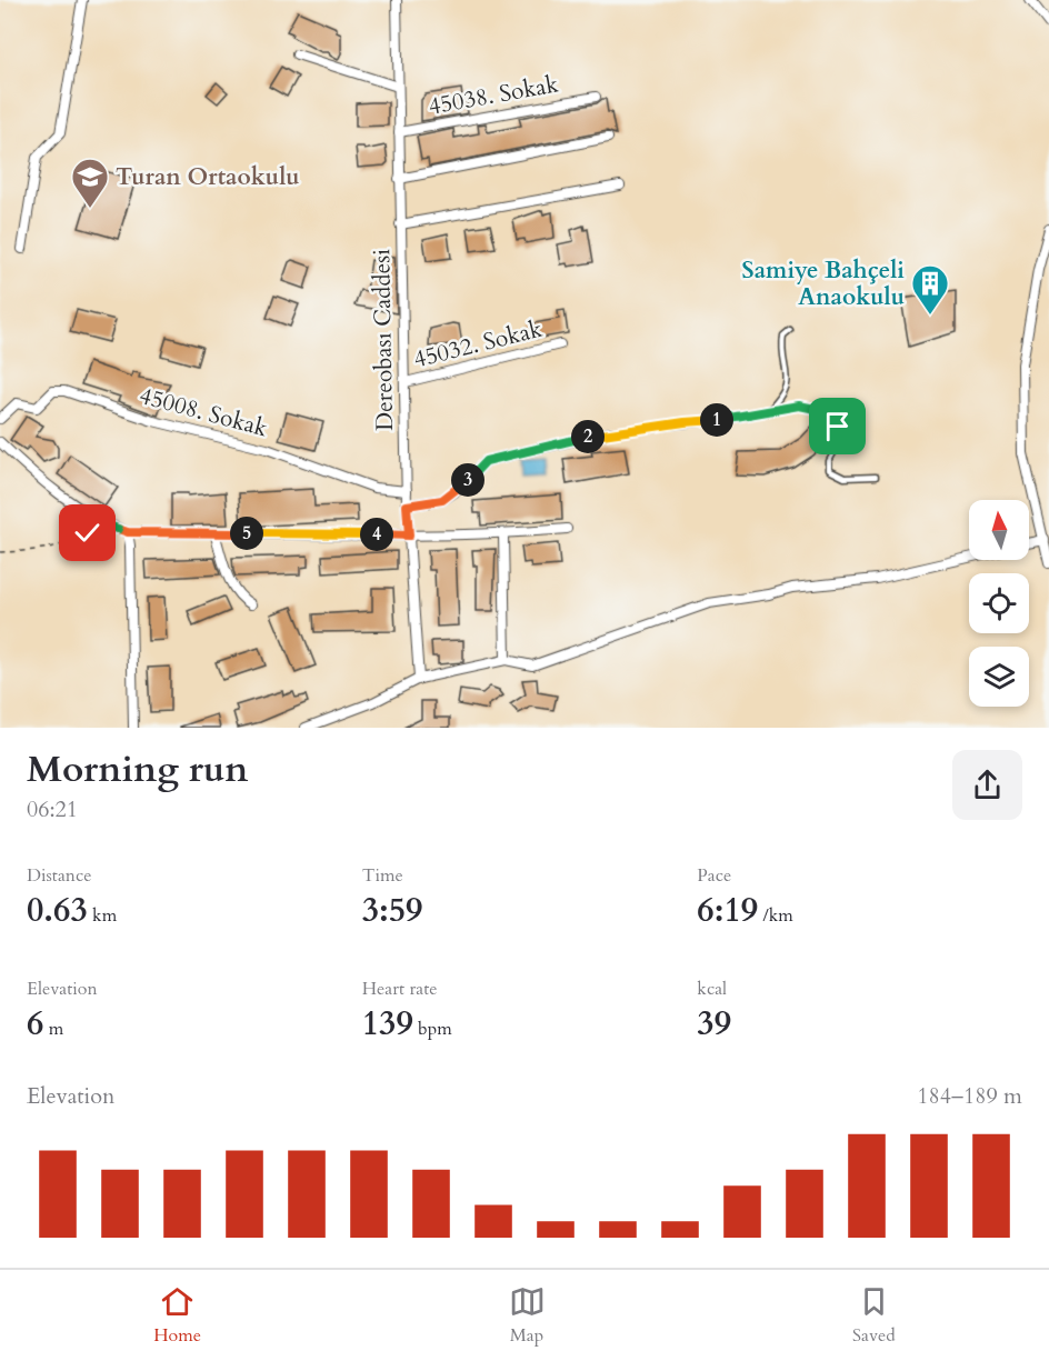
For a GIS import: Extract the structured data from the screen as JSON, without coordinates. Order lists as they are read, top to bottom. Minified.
{"streets":{"street":["45038. Sokak","Dereobası Caddesi","45032. Sokak","45008. Sokak"]},"crossings":[["45038. Sokak","Dereobası Caddesi"],["Dereobası Caddesi","45032. Sokak"],["Dereobası Caddesi","45008. Sokak"]],"places":{"school or university":["Turan Ortaokulu"],"building":["Samiye Bahçeli Anaokulu"]},"north":"top","page":{"pins":["1","2","3","5","4"],"heading":["Morning run","06:21"],"stats":[["Distance","0.63 km"],["Time","3:59"],["Pace","6:19 /km"],["Elevation","6 m"],["Heart rate","139 bpm"],["kcal","39"]],"chart":["Elevation","184–189 m"],"tabs":["Home","Map","Saved"]}}
